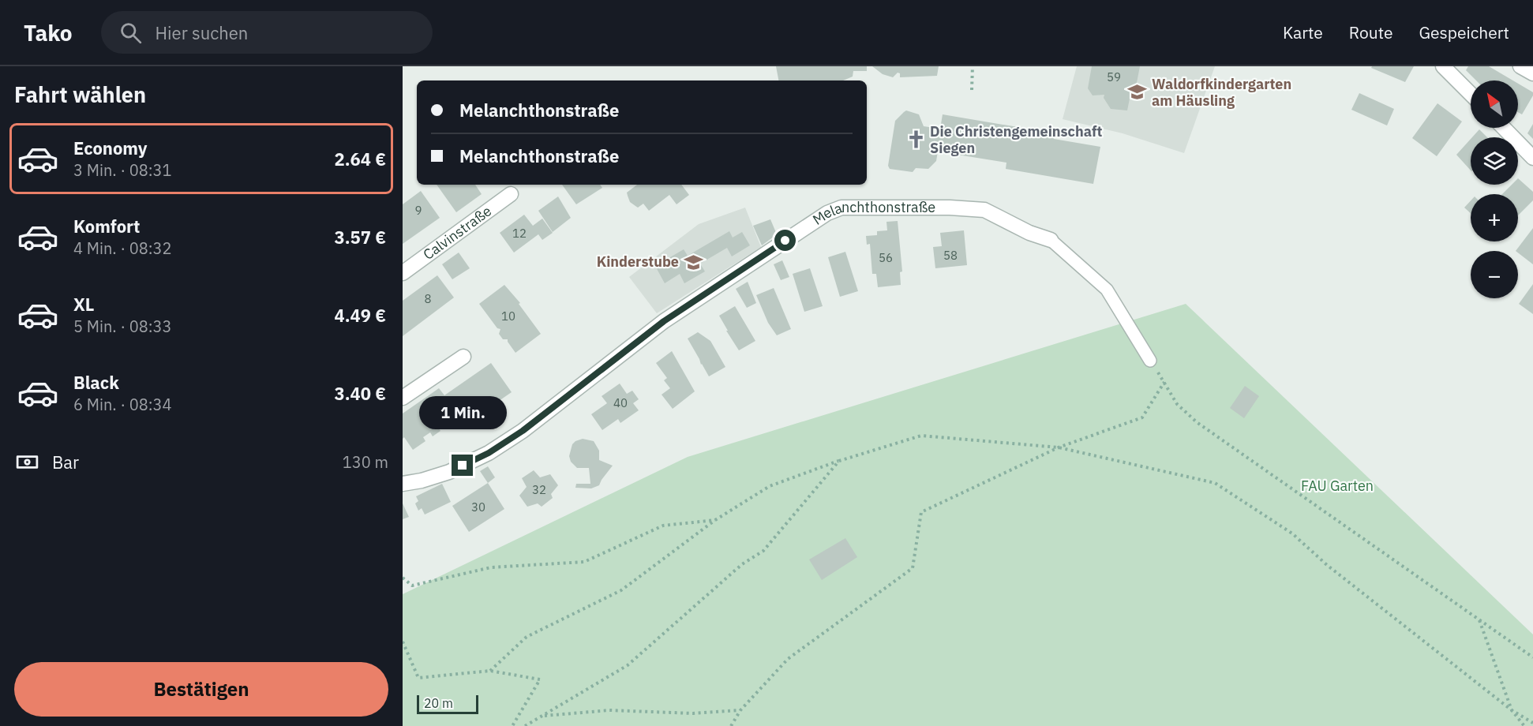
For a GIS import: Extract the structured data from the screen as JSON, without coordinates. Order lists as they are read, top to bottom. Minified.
{"streets":{"street":["Melanchthonstraße","Calvinstraße"]},"parks":["FAU Garten"],"places":{"school or university":["Waldorfkindergarten am Häusling","Kinderstube"],"church":["Die Christengemeinschaft Siegen"]},"house_numbers":["59","9","12","58","56","8","10","40","32","30"],"scale_bar":"20 m","north":"top left","page":{"header":"Tako","search":"Hier suchen","nav":["Karte","Route","Gespeichert"],"heading":"Fahrt wählen","map_buttons":["+","−"],"banner":["Melanchthonstraße","Melanchthonstraße"],"list":[{"name":"Economy","note":"3 Min. · 08:31","value":"2.64 €"},{"name":"Komfort","note":"4 Min. · 08:32","value":"3.57 €"},{"name":"XL","note":"5 Min. · 08:33","value":"4.49 €"},{"name":"Black","note":"6 Min. · 08:34","value":"3.40 €"}],"bubble":"1 Min.","pay":["Bar","130 m"],"buttons":"Bestätigen","scale":"20 m"}}
